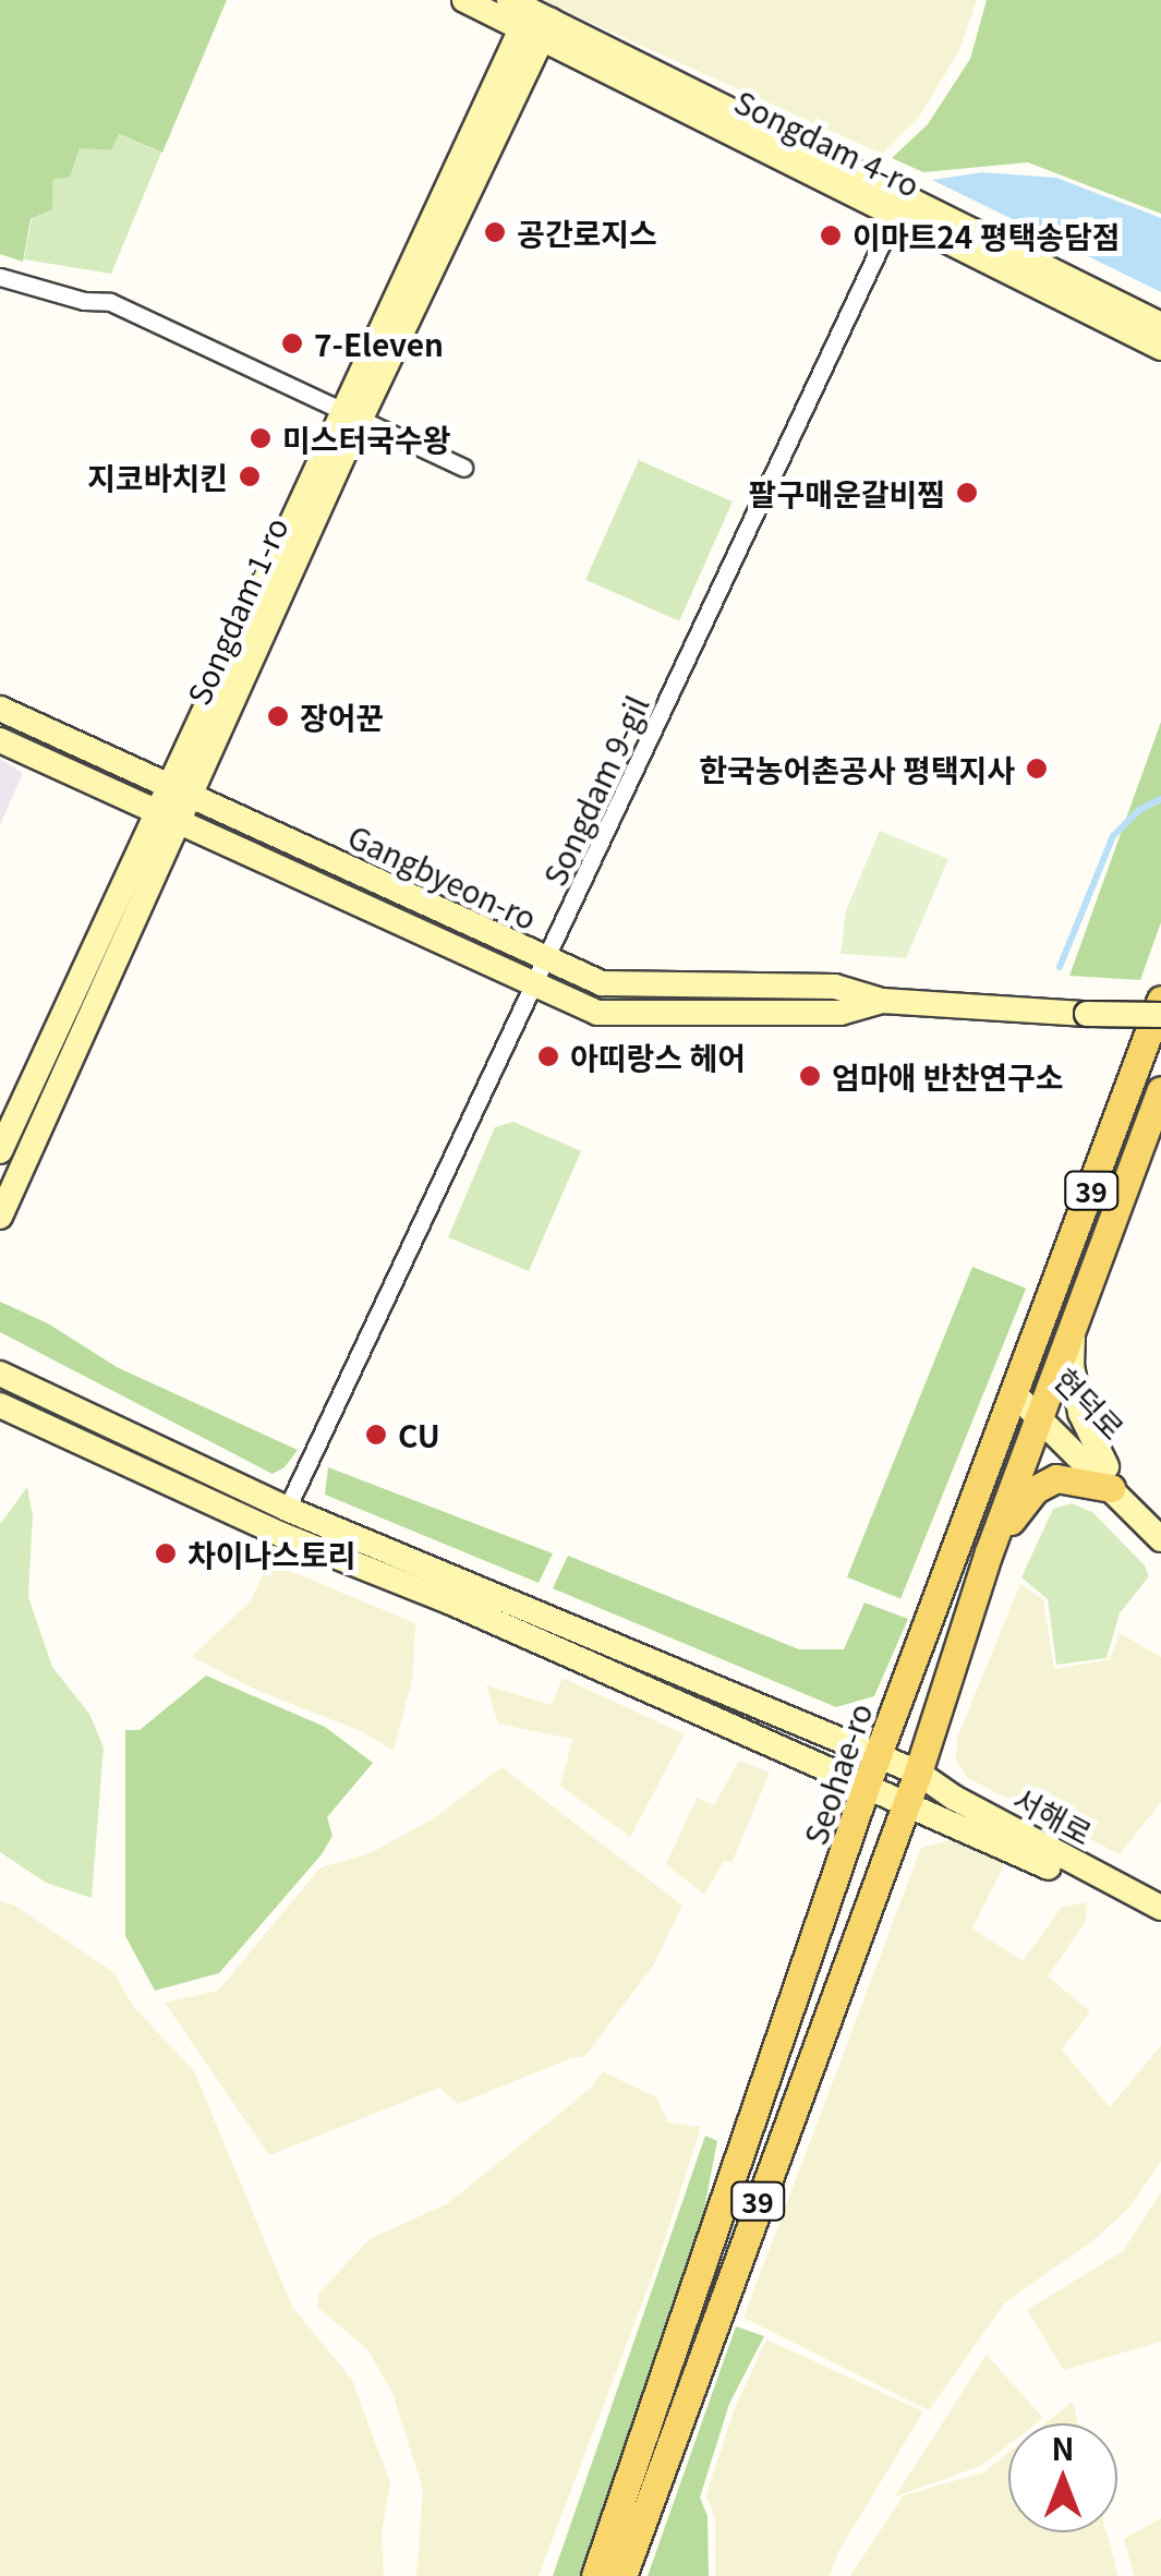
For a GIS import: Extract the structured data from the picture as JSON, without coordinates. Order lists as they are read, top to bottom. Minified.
{"streets":{"main road":["Songdam 4-ro","Songdam 1-ro","Gangbyeon-ro","39","현덕로","Seohae-ro","서해로"],"street":["Songdam 9-gil"]},"crossings":[["Songdam 4-ro","Songdam 1-ro"],["Songdam 4-ro","Songdam 9-gil"],["Songdam 1-ro","Gangbyeon-ro"],["Songdam 9-gil","Gangbyeon-ro"],["Songdam 9-gil","서해로"],["39","현덕로"],["39","서해로"],["현덕로","Seohae-ro"],["Seohae-ro","서해로"]],"places":["공간로지스","이마트24 평택송담점","7-Eleven","미스터국수왕","지코바치킨","팔구매운갈비찜","장어꾼","한국농어촌공사 평택지사","아띠랑스 헤어","엄마애 반찬연구소","CU","차이나스토리"],"north":"top"}
